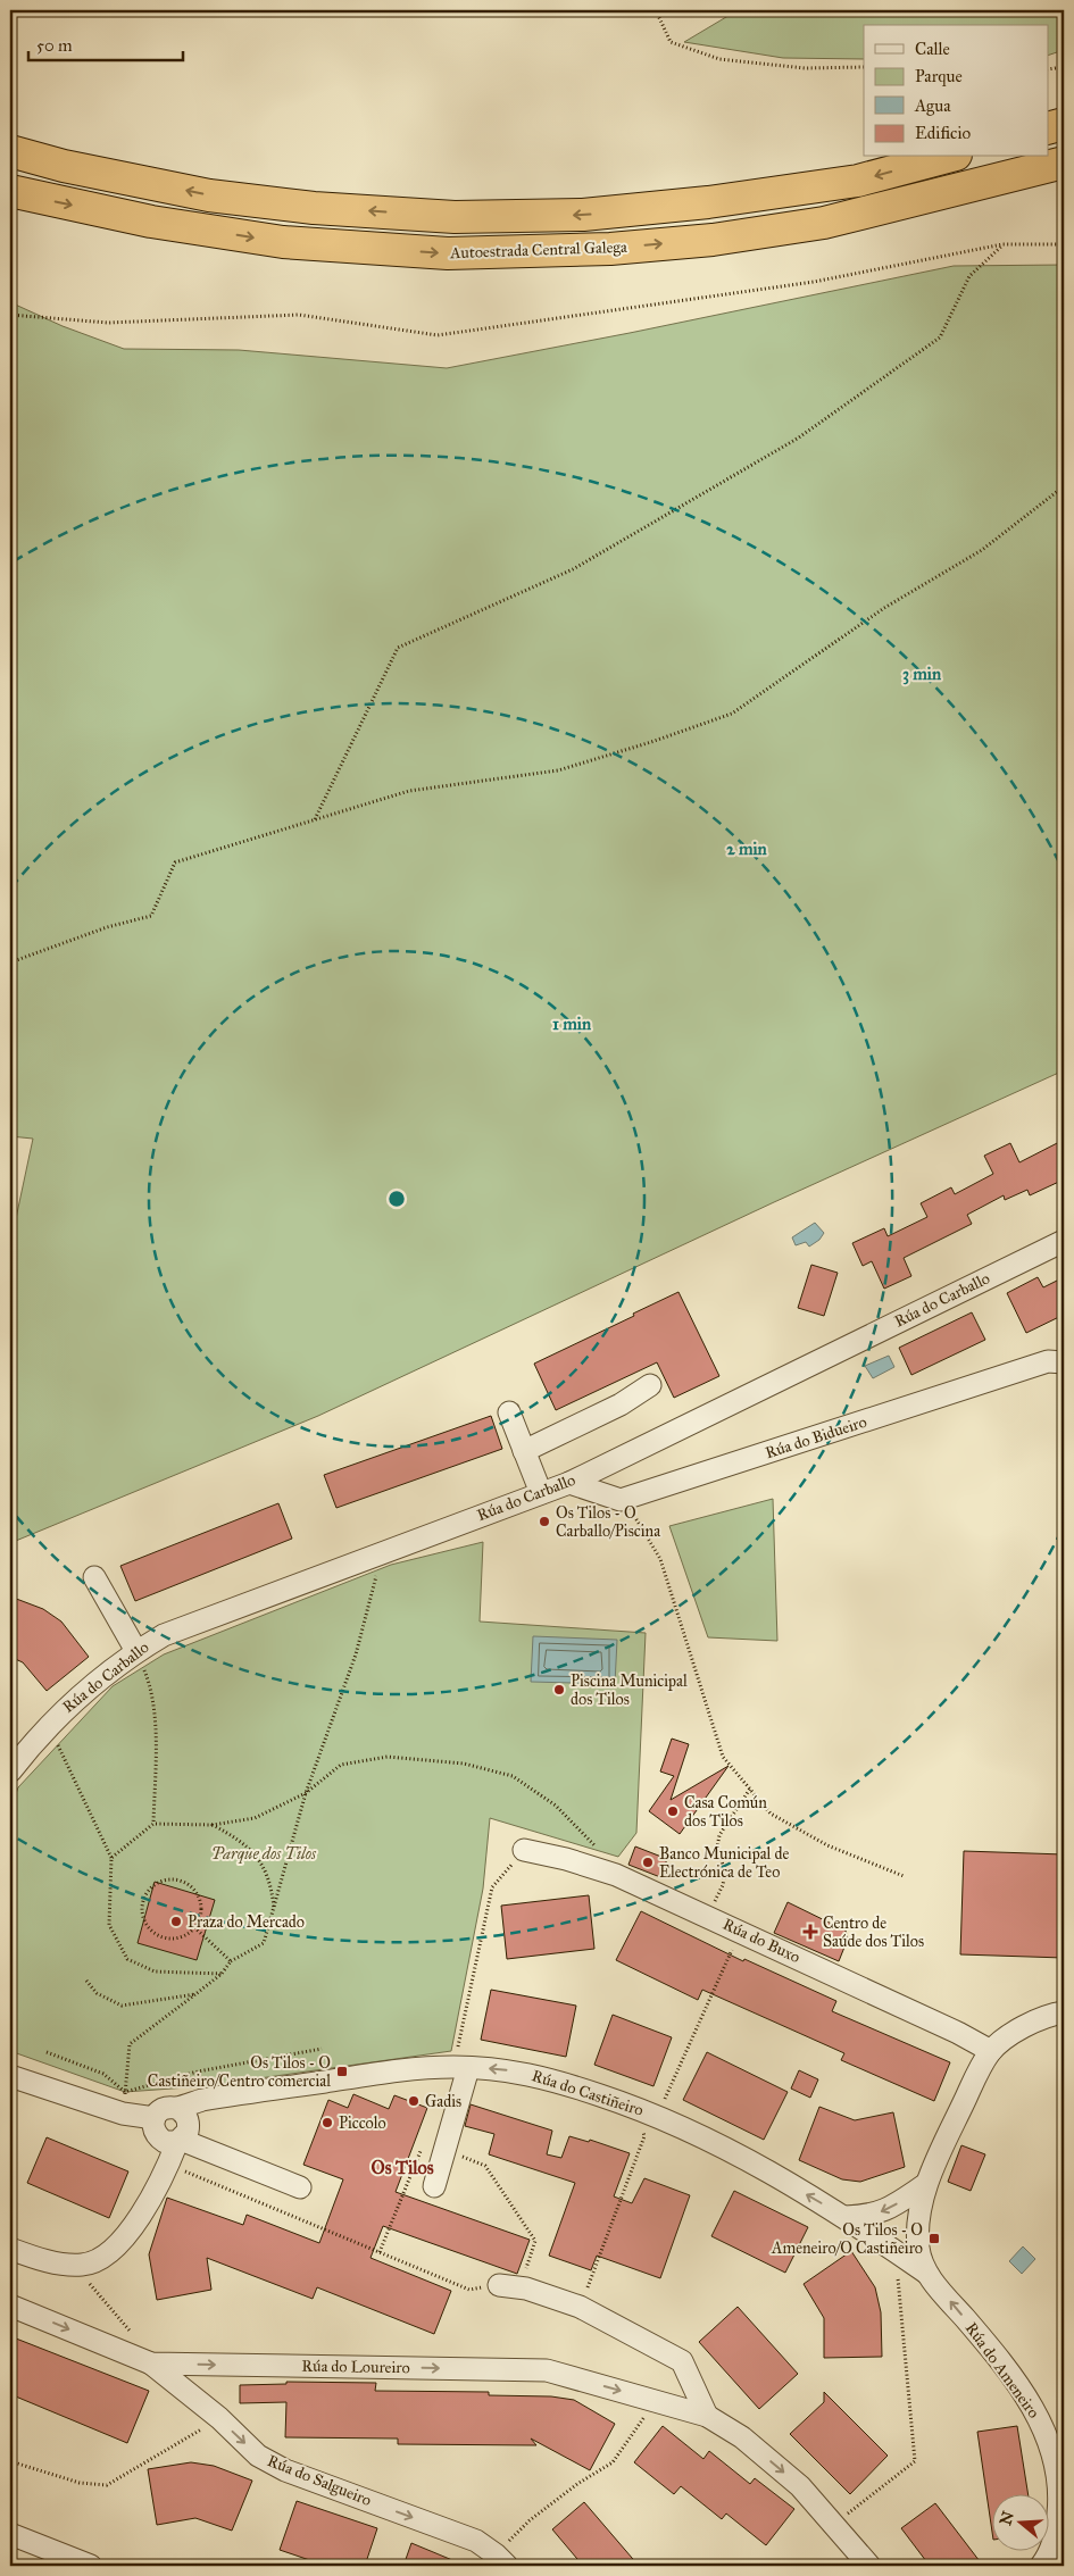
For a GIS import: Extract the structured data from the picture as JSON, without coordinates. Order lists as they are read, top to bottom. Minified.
{"streets":{"highway":["Autoestrada Central Galega"],"street":["Rúa do Carballo","Rúa do Bidueiro","Rúa do Buxo","Rúa do Castiñeiro","Rúa do Loureiro","Rúa do Ameneiro","Rúa do Salgueiro"]},"crossings":[["Rúa do Carballo","Rúa do Bidueiro"],["Rúa do Buxo","Rúa do Ameneiro"],["Rúa do Castiñeiro","Rúa do Ameneiro"],["Rúa do Loureiro","Rúa do Salgueiro"]],"one_way":["Rúa do Castiñeiro","Rúa do Loureiro","Rúa do Ameneiro","Rúa do Salgueiro"],"districts":["Os Tilos"],"parks":["Parque dos Tilos"],"places":{"other":["Os Tilos - O Carballo/Piscina","Piscina Municipal dos Tilos","Casa Común dos Tilos","Banco Municipal de Electrónica de Teo","Praza do Mercado","Gadis","Piccolo"],"health":["Centro de Saúde dos Tilos"],"transit":["Os Tilos - O Castiñeiro/Centro comercial","Os Tilos - O Ameneiro/O Castiñeiro"]},"legend":["Calle","Parque","Agua","Edificio"],"scale_bar":"50 m","north":"left","rings":["3 min","2 min","1 min"]}
